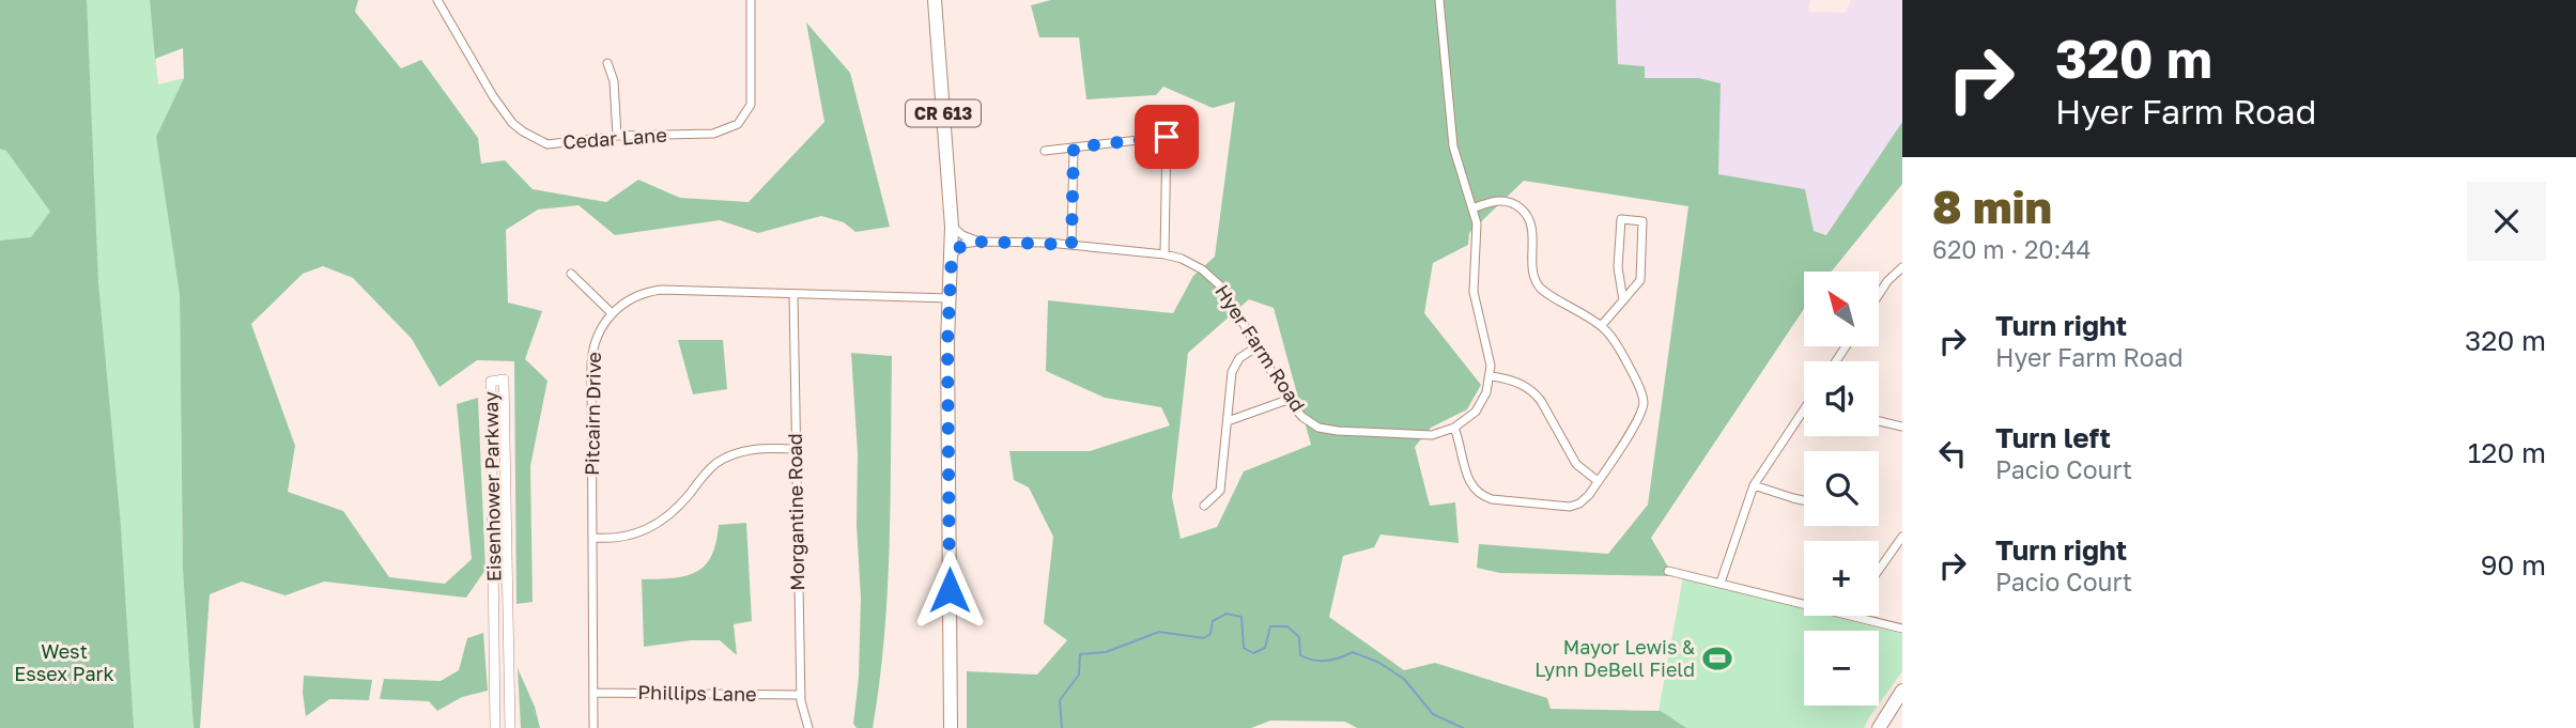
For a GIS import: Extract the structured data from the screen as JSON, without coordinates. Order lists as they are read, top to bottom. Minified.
{"streets":{"main road":["CR 613"],"street":["Cedar Lane","Hyer Farm Road","Pitcairn Drive","Eisenhower Parkway","Morgantine Road","Phillips Lane"]},"crossings":[["CR 613","Hyer Farm Road"],["Pitcairn Drive","Phillips Lane"],["Morgantine Road","Phillips Lane"]],"parks":["West Essex Park"],"places":{"sports":["Mayor Lewis & Lynn DeBell Field"]},"north":"top left","page":{"turn":["320 m","Hyer Farm Road"],"heading":["8 min","620 m · 20:44"],"map_buttons":["+","−"],"list":[{"name":"Turn right","note":"Hyer Farm Road","value":"320 m"},{"name":"Turn left","note":"Pacio Court","value":"120 m"},{"name":"Turn right","note":"Pacio Court","value":"90 m"}]}}
